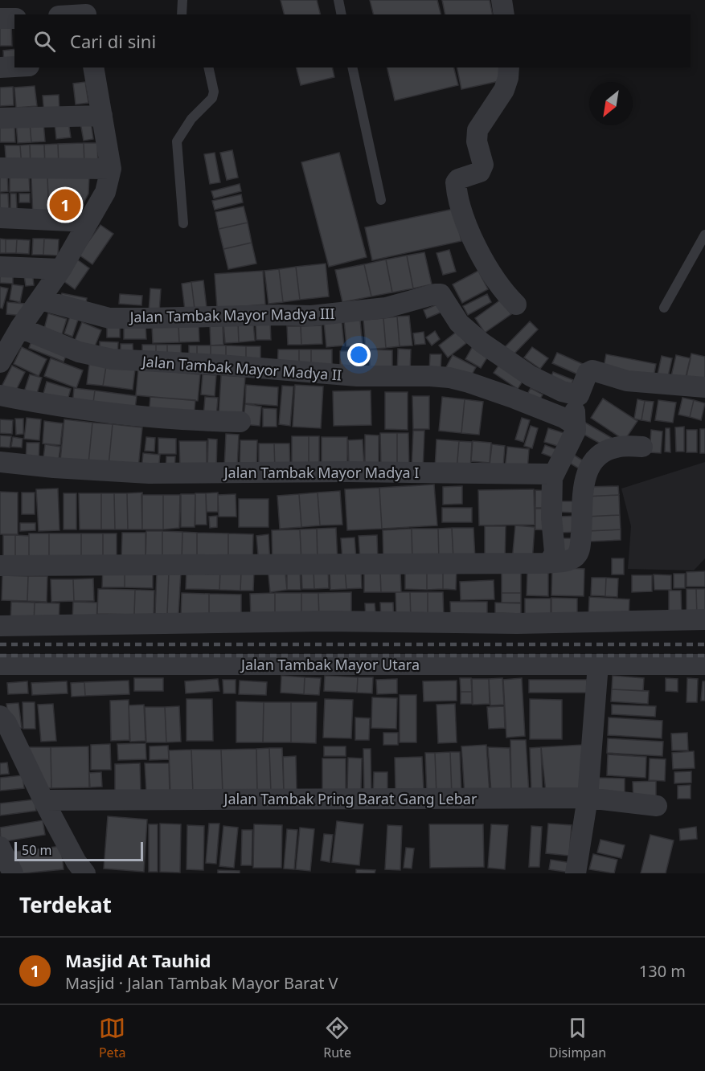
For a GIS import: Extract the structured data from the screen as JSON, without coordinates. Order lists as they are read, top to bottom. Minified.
{"streets":{"street":["Jalan Tambak Mayor Madya III","Jalan Tambak Mayor Madya II","Jalan Tambak Mayor Madya I","Jalan Tambak Mayor Utara","Jalan Tambak Pring Barat Gang Lebar"]},"scale_bar":"50 m","north":"bottom left","page":{"search":"Cari di sini","pins":"1","scale":"50 m","heading":"Terdekat","list":[{"mark":"1","name":"Masjid At Tauhid","note":"Masjid · Jalan Tambak Mayor Barat V","value":"130 m"}],"nav":["Peta","Rute","Disimpan"]}}
